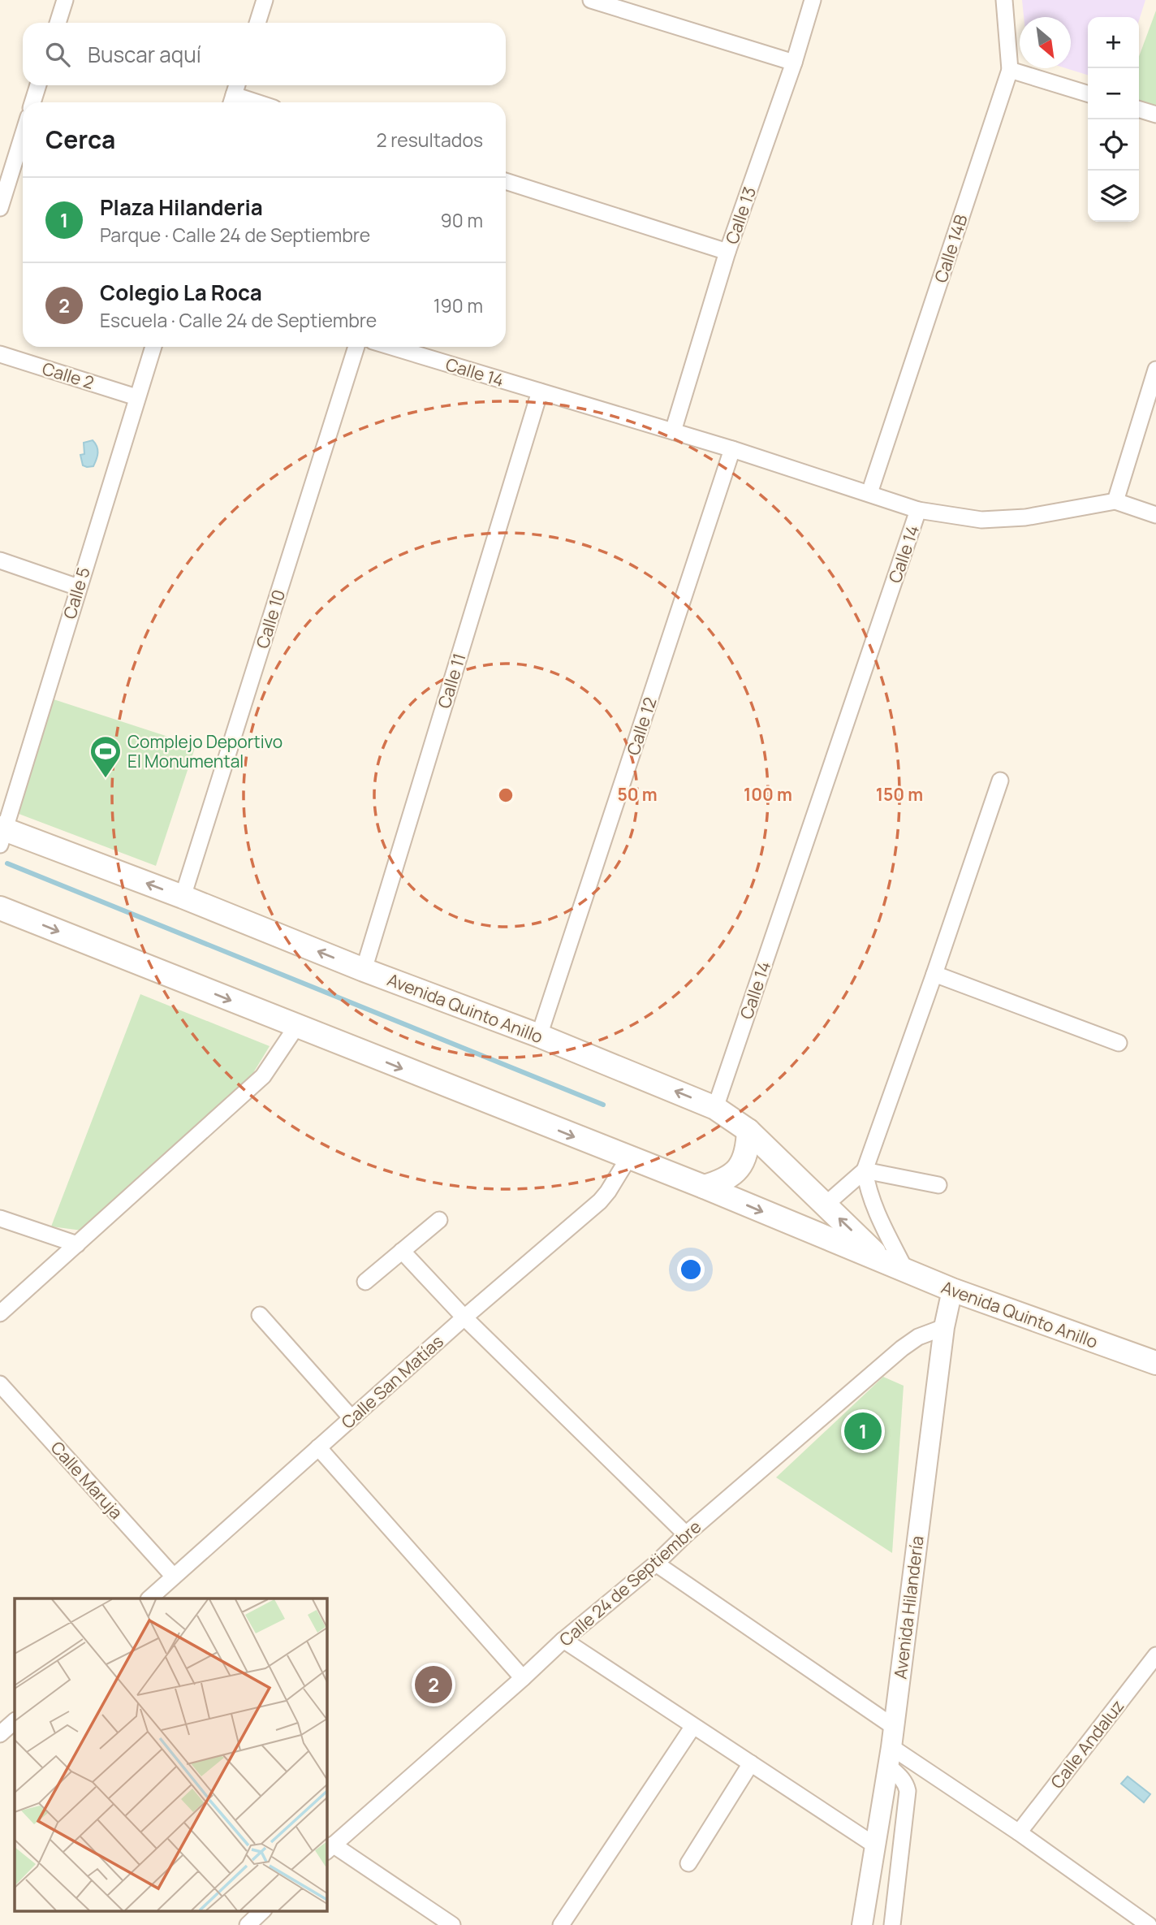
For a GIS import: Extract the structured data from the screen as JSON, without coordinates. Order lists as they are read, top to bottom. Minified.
{"streets":{"main road":["Avenida Quinto Anillo"],"street":["Calle 13","Calle 14B","Calle 14","Calle 2","Calle 5","Calle 10","Calle 11","Calle 12","Calle San Matías","Calle Maruja","Calle 24 de Septiembre","Avenida Hilandería","Calle Andaluz"]},"crossings":[["Calle 13","Calle 14"],["Calle 14B","Calle 14"],["Calle 14","Calle 11"],["Calle 14","Calle 12"],["Calle 14","Avenida Quinto Anillo"],["Calle 2","Calle 5"],["Calle 5","Avenida Quinto Anillo"],["Calle 10","Avenida Quinto Anillo"],["Calle 11","Avenida Quinto Anillo"],["Calle 12","Avenida Quinto Anillo"],["Avenida Quinto Anillo","Calle San Matías"],["Avenida Quinto Anillo","Avenida Hilandería"],["Calle San Matías","Calle Maruja"],["Calle 24 de Septiembre","Avenida Hilandería"]],"places":{"sports":["Complejo Deportivo El Monumental"]},"north":"bottom right","page":{"map_buttons":["+","−"],"search":"Buscar aquí","heading":["Cerca","2 resultados"],"list":[{"mark":"1","name":"Plaza Hilanderia","note":"Parque · Calle 24 de Septiembre","value":"90 m"},{"mark":"2","name":"Colegio La Roca","note":"Escuela · Calle 24 de Septiembre","value":"190 m"}],"pins":["1","2"]},"rings":["50 m","100 m","150 m"]}
